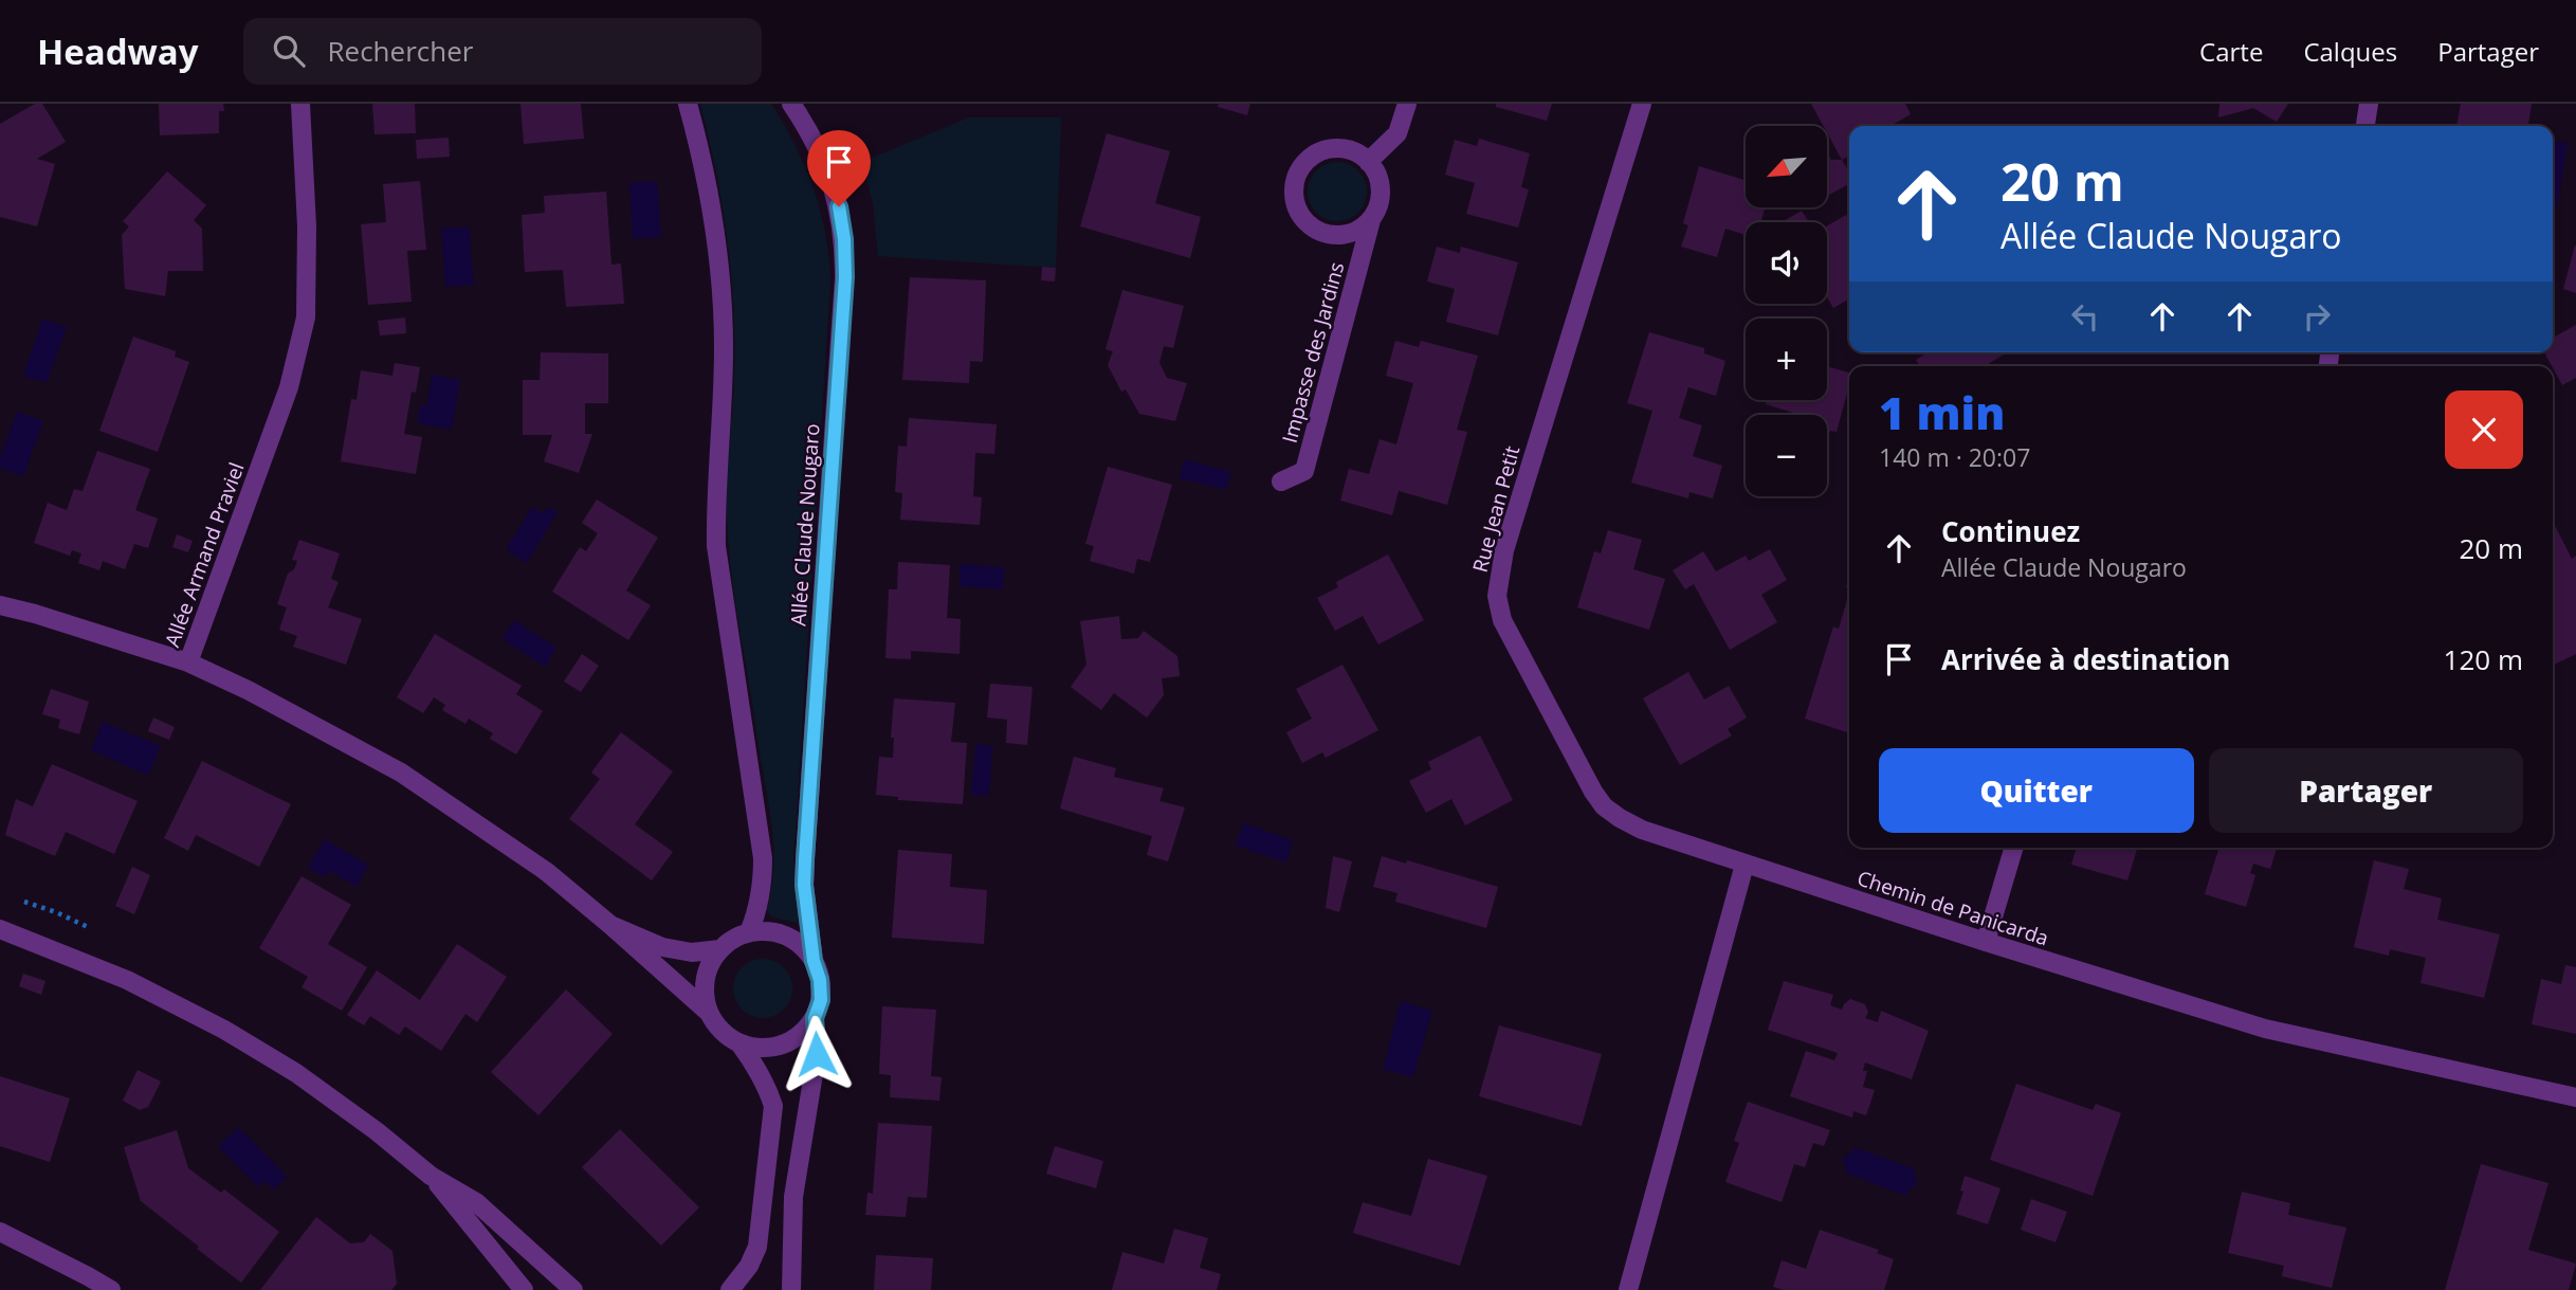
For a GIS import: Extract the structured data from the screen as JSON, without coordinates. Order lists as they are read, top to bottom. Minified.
{"streets":{"street":["Impasse des Jardins","Rue Jean Petit","Allée Claude Nougaro","Allée Armand Praviel","Chemin de Panicarda"]},"crossings":[["Rue Jean Petit","Chemin de Panicarda"],["Allée Claude Nougaro","Allée Armand Praviel"]],"north":"bottom left","page":{"header":"Headway","search":"Rechercher","nav":["Carte","Calques","Partager"],"map_buttons":["+","−"],"turn":["20 m","Allée Claude Nougaro"],"heading":["1 min","140 m · 20:07"],"list":[{"name":"Continuez","note":"Allée Claude Nougaro","value":"20 m"},{"name":"Arrivée à destination","value":"120 m"}],"buttons":["Quitter","Partager"]}}
